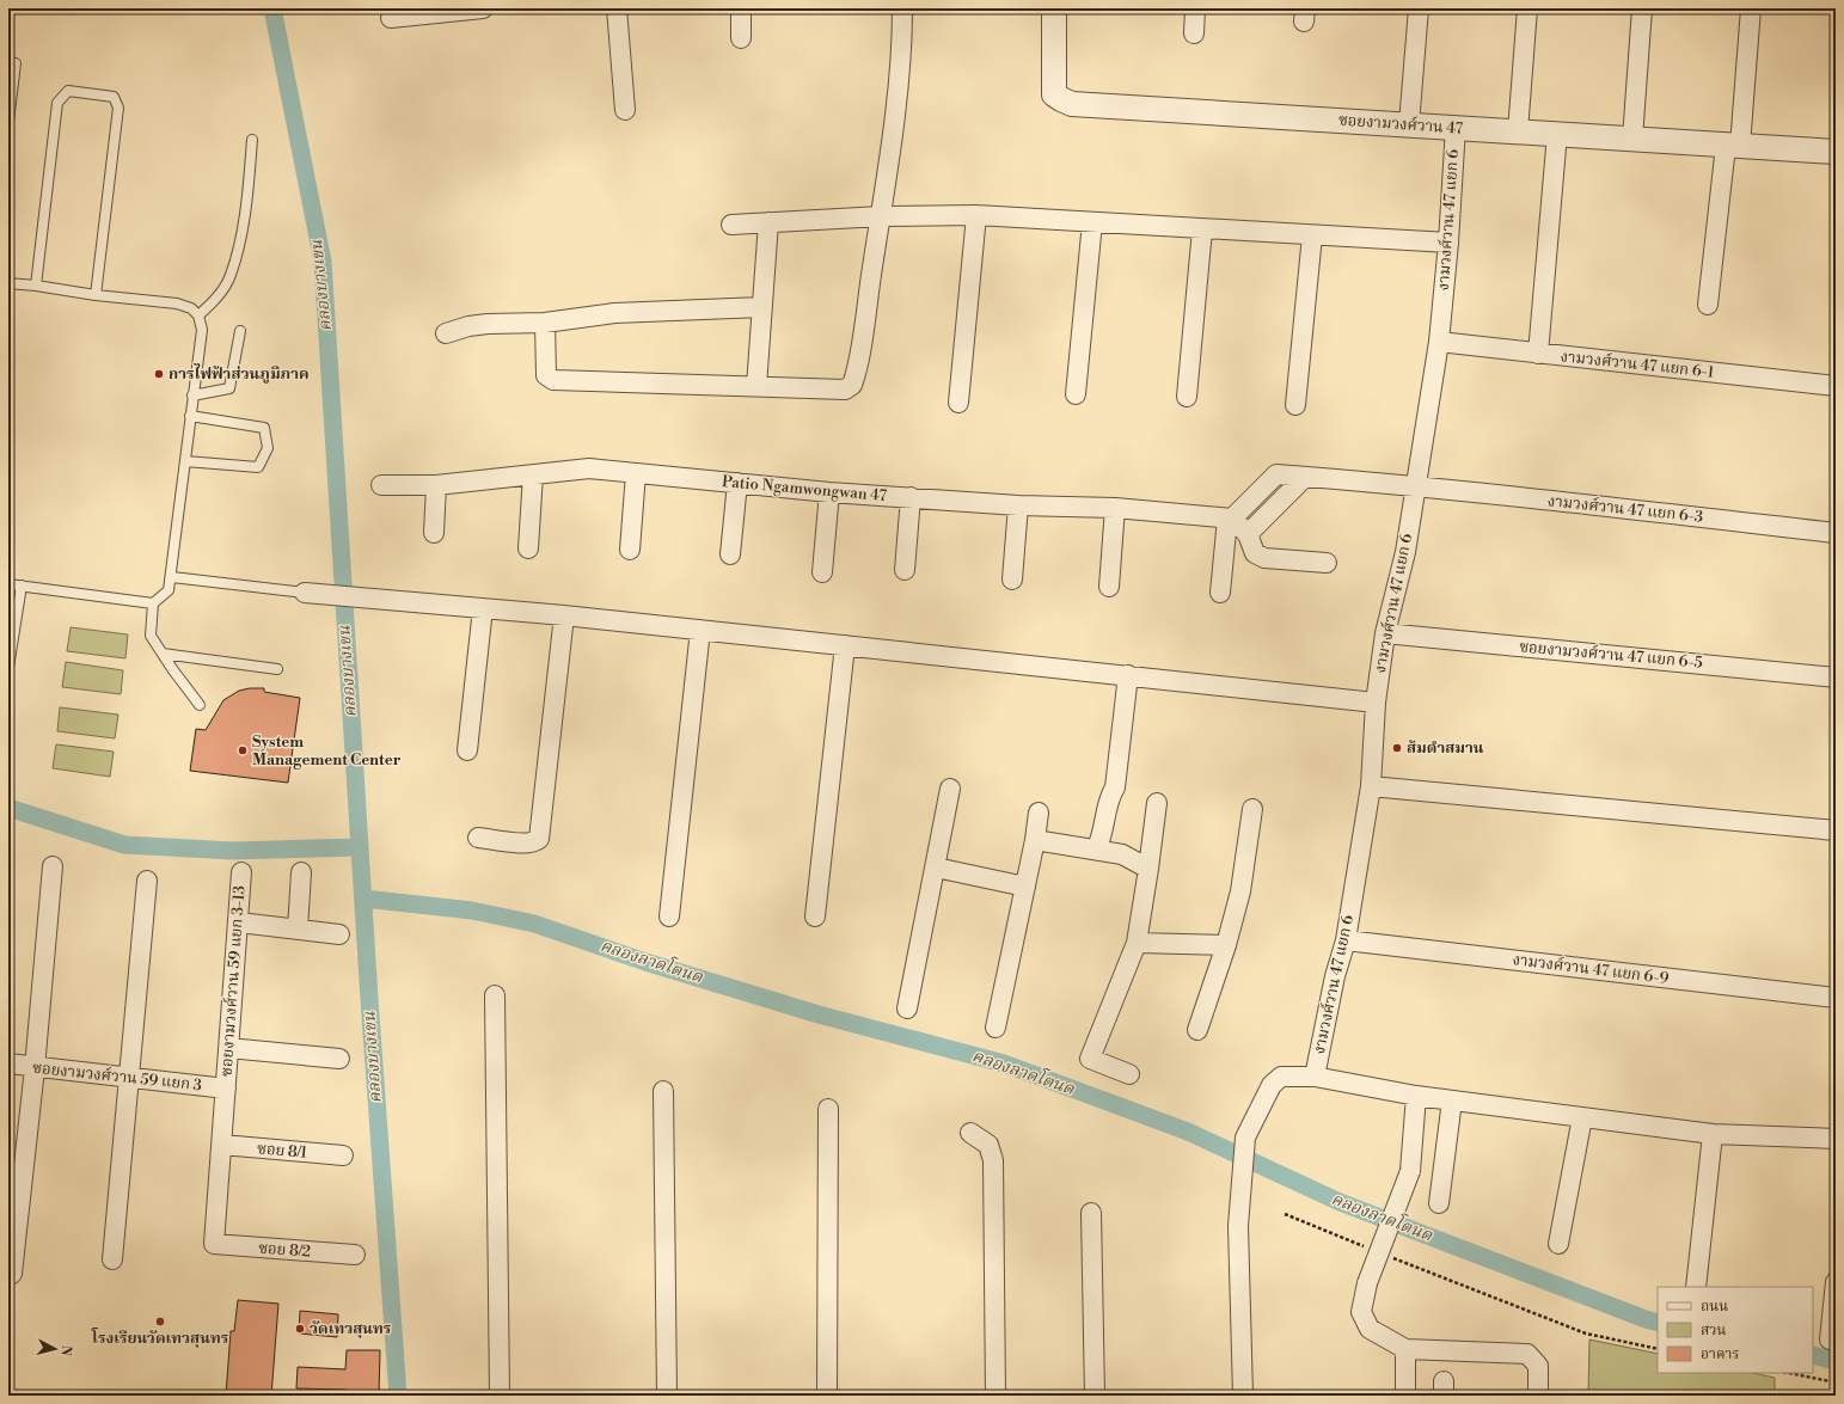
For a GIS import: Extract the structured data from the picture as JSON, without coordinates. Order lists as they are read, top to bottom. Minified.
{"streets":{"street":["ซอยงามวงศ์วาน 47","งามวงศ์วาน 47 แยก 6","งามวงศ์วาน 47 แยก 6-1","Patio Ngamwongwan 47","งามวงศ์วาน 47 แยก 6-3","ซอยงามวงศ์วาน 47 แยก 6-5","งามวงศ์วาน 47 แยก 6-9","ซอยงามวงศ์วาน 59 แยก 3-13","ซอยงามวงศ์วาน 59 แยก 3","ซอย 8/1","ซอย 8/2"]},"crossings":[["ซอยงามวงศ์วาน 47","งามวงศ์วาน 47 แยก 6"],["งามวงศ์วาน 47 แยก 6","งามวงศ์วาน 47 แยก 6-1"],["งามวงศ์วาน 47 แยก 6","งามวงศ์วาน 47 แยก 6-3"],["งามวงศ์วาน 47 แยก 6","ซอยงามวงศ์วาน 47 แยก 6-5"],["งามวงศ์วาน 47 แยก 6","งามวงศ์วาน 47 แยก 6-9"],["Patio Ngamwongwan 47","งามวงศ์วาน 47 แยก 6-3"],["ซอยงามวงศ์วาน 59 แยก 3-13","ซอยงามวงศ์วาน 59 แยก 3"],["ซอยงามวงศ์วาน 59 แยก 3-13","ซอย 8/1"],["ซอยงามวงศ์วาน 59 แยก 3-13","ซอย 8/2"]],"water":["คลองบางเขน","คลองลาดโตนด"],"places":["การไฟฟ้าส่วนภูมิภาค","ส้มตำสมาน","System Management Center","โรงเรียนวัดเทวสุนทร","วัดเทวสุนทร"],"legend":["ถนน","สวน","อาคาร"],"north":"right"}
